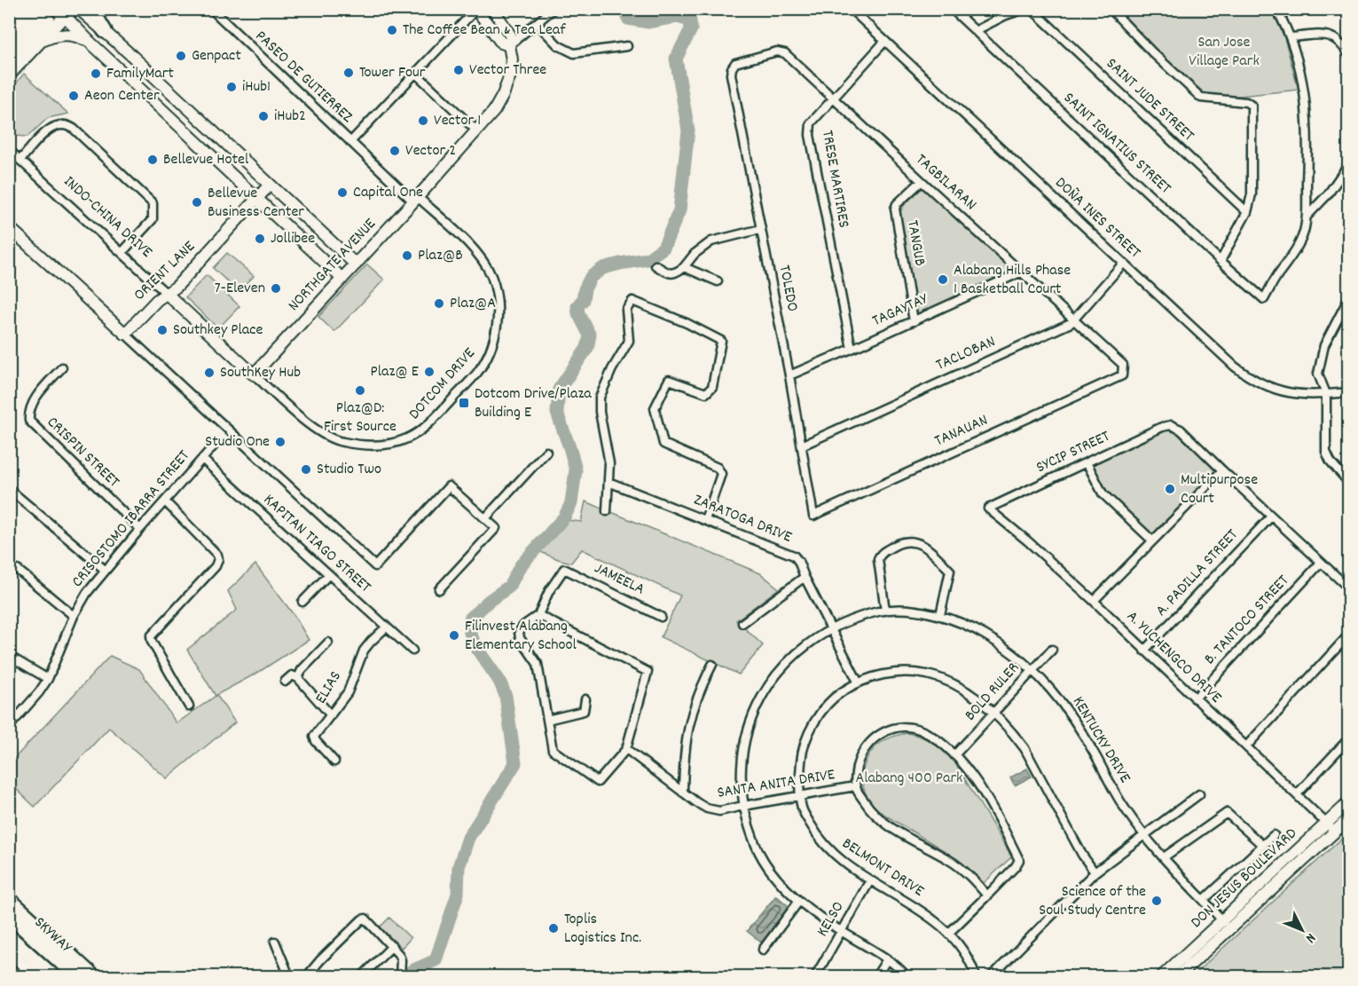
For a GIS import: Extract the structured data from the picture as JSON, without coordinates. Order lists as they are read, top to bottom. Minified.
{"streets":{"highway":["SKYWAY"],"street":["PASEO DE GUTIERREZ","SAINT JUDE STREET","SAINT IGNATIUS STREET","TRESE MARTIRES","TAGBILARAN","INDO-CHINA DRIVE","DOÑA INES STREET","TANGUB","NORTHGATE AVENUE","ORIENT LANE","TOLEDO","TAGAYTAY","TACLOBAN","DOTCOM DRIVE","TANAUAN","CRISPIN STREET","SYCIP STREET","CRISOSTOMO IBARRA STREET","ZARATOGA DRIVE","KAPITAN TIAGO STREET","A. PADILLA STREET","JAMEELA","B. TANTOCO STREET","A. YUCHENGCO DRIVE","ELIAS","BOLD RULER","KENTUCKY DRIVE","SANTA ANITA DRIVE","BELMONT DRIVE","DON JESUS BOULEVARD","KELSO"]},"crossings":[["PASEO DE GUTIERREZ","NORTHGATE AVENUE"],["PASEO DE GUTIERREZ","DOTCOM DRIVE"],["TRESE MARTIRES","TAGBILARAN"],["TRESE MARTIRES","DOÑA INES STREET"],["TRESE MARTIRES","TAGAYTAY"],["TAGBILARAN","TANGUB"],["TAGBILARAN","TOLEDO"],["TAGBILARAN","TAGAYTAY"],["TAGBILARAN","TACLOBAN"],["TAGBILARAN","TANAUAN"],["INDO-CHINA DRIVE","NORTHGATE AVENUE"],["INDO-CHINA DRIVE","ORIENT LANE"],["INDO-CHINA DRIVE","DOTCOM DRIVE"],["DOÑA INES STREET","TACLOBAN"],["TANGUB","TAGAYTAY"],["NORTHGATE AVENUE","DOTCOM DRIVE"],["TOLEDO","TAGAYTAY"],["TOLEDO","TACLOBAN"],["TOLEDO","TANAUAN"],["CRISPIN STREET","CRISOSTOMO IBARRA STREET"],["SYCIP STREET","A. YUCHENGCO DRIVE"],["CRISOSTOMO IBARRA STREET","KAPITAN TIAGO STREET"],["ZARATOGA DRIVE","KENTUCKY DRIVE"],["ZARATOGA DRIVE","BELMONT DRIVE"],["KAPITAN TIAGO STREET","ELIAS"],["A. PADILLA STREET","A. YUCHENGCO DRIVE"],["B. TANTOCO STREET","A. YUCHENGCO DRIVE"],["A. YUCHENGCO DRIVE","DON JESUS BOULEVARD"],["BOLD RULER","KENTUCKY DRIVE"],["BOLD RULER","BELMONT DRIVE"],["KENTUCKY DRIVE","SANTA ANITA DRIVE"],["KENTUCKY DRIVE","DON JESUS BOULEVARD"],["KENTUCKY DRIVE","KELSO"],["SANTA ANITA DRIVE","BELMONT DRIVE"],["BELMONT DRIVE","KELSO"]],"parks":["San Jose Village Park","Alabang 400 Park"],"places":{"other":["The Coffee Bean & Tea Leaf","Genpact","Vector Three","Tower Four","FamilyMart","iHub1","Aeon Center","iHub2","Vector 1","Vector 2","Bellevue Hotel","Capital One","Bellevue Business Center","Jollibee","Plaz@B","Alabang Hills Phase 1 Basketball Court","7-Eleven","Plaz@A","Southkey Place","Plaz@ E","SouthKey Hub","Plaz@D: First Source","Studio One","Studio Two","Multipurpose Court","Filinvest Alabang Elementary School","Science of the Soul Study Centre","Toplis Logistics Inc."],"transit":["Dotcom Drive/Plaza Building E"]},"north":"bottom right"}
